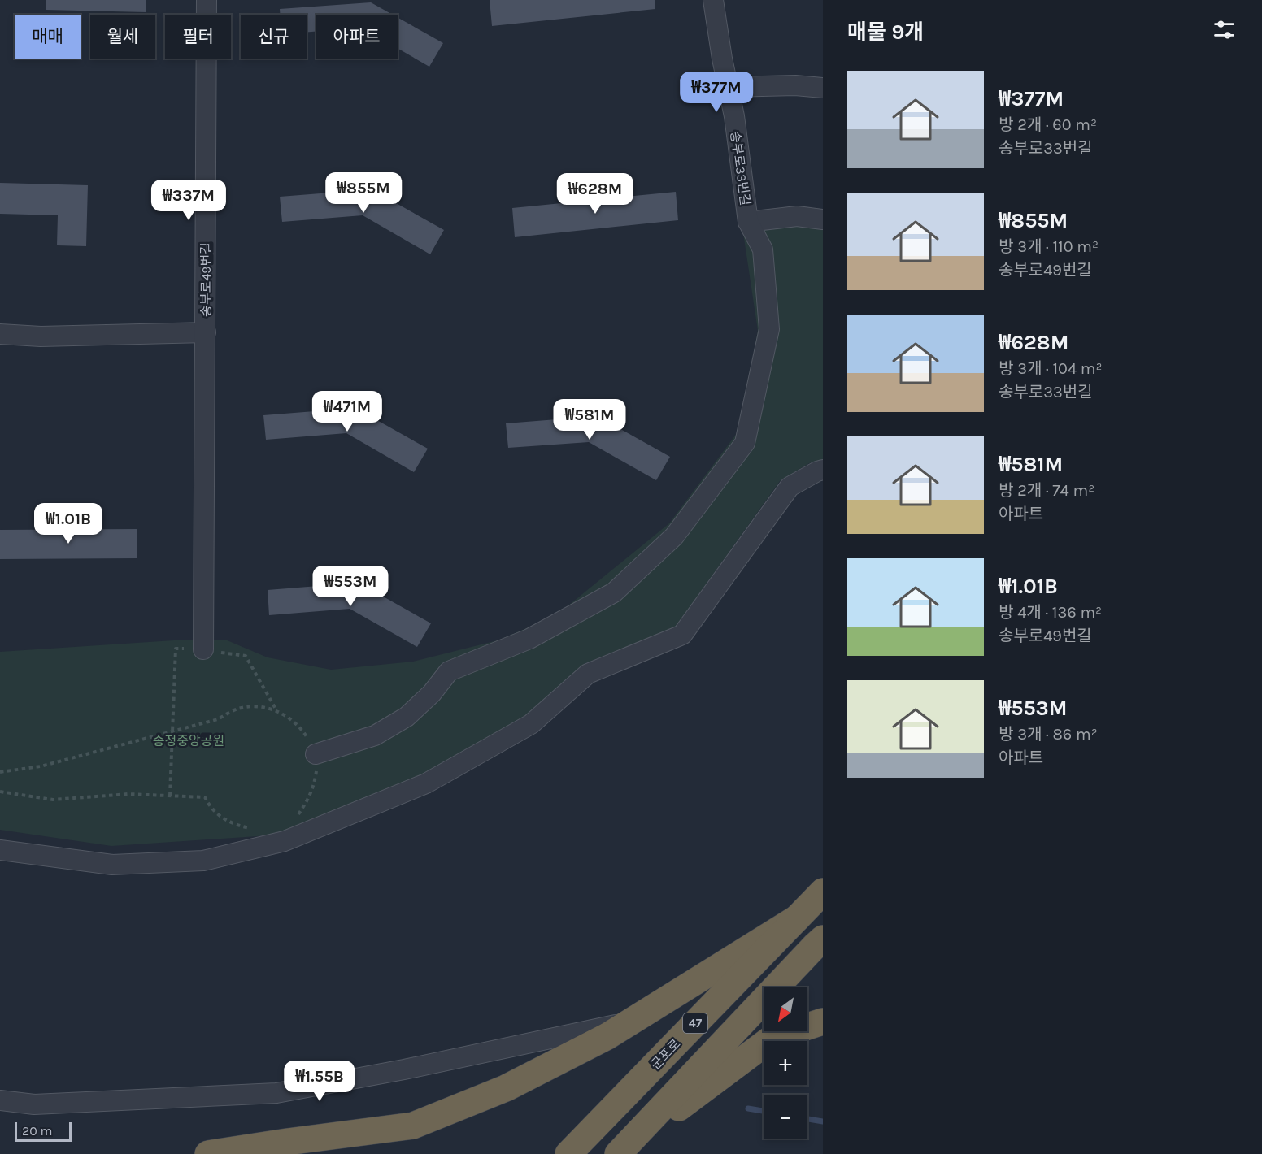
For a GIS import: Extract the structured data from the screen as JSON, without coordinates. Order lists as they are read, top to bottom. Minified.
{"streets":{"highway":["47","군포로"],"street":["송부로33번길","송부로49번길"]},"parks":["송정중앙공원"],"scale_bar":"20 m","north":"bottom left","page":{"heading":"매물 9개","chip":["매매","월세","필터","신규","아파트"],"list":[{"name":"₩377M","note":"방 2개 · 60 m² · 송부로33번길"},{"name":"₩855M","note":"방 3개 · 110 m² · 송부로49번길"},{"name":"₩628M","note":"방 3개 · 104 m² · 송부로33번길"},{"name":"₩581M","note":"방 2개 · 74 m² · 아파트"},{"name":"₩1.01B","note":"방 4개 · 136 m² · 송부로49번길"},{"name":"₩553M","note":"방 3개 · 86 m² · 아파트"}],"price":["₩377M","₩855M","₩628M","₩337M","₩471M","₩581M","₩1.01B","₩553M","₩1.55B"],"map_buttons":["+","−"],"scale":"20 m"}}
